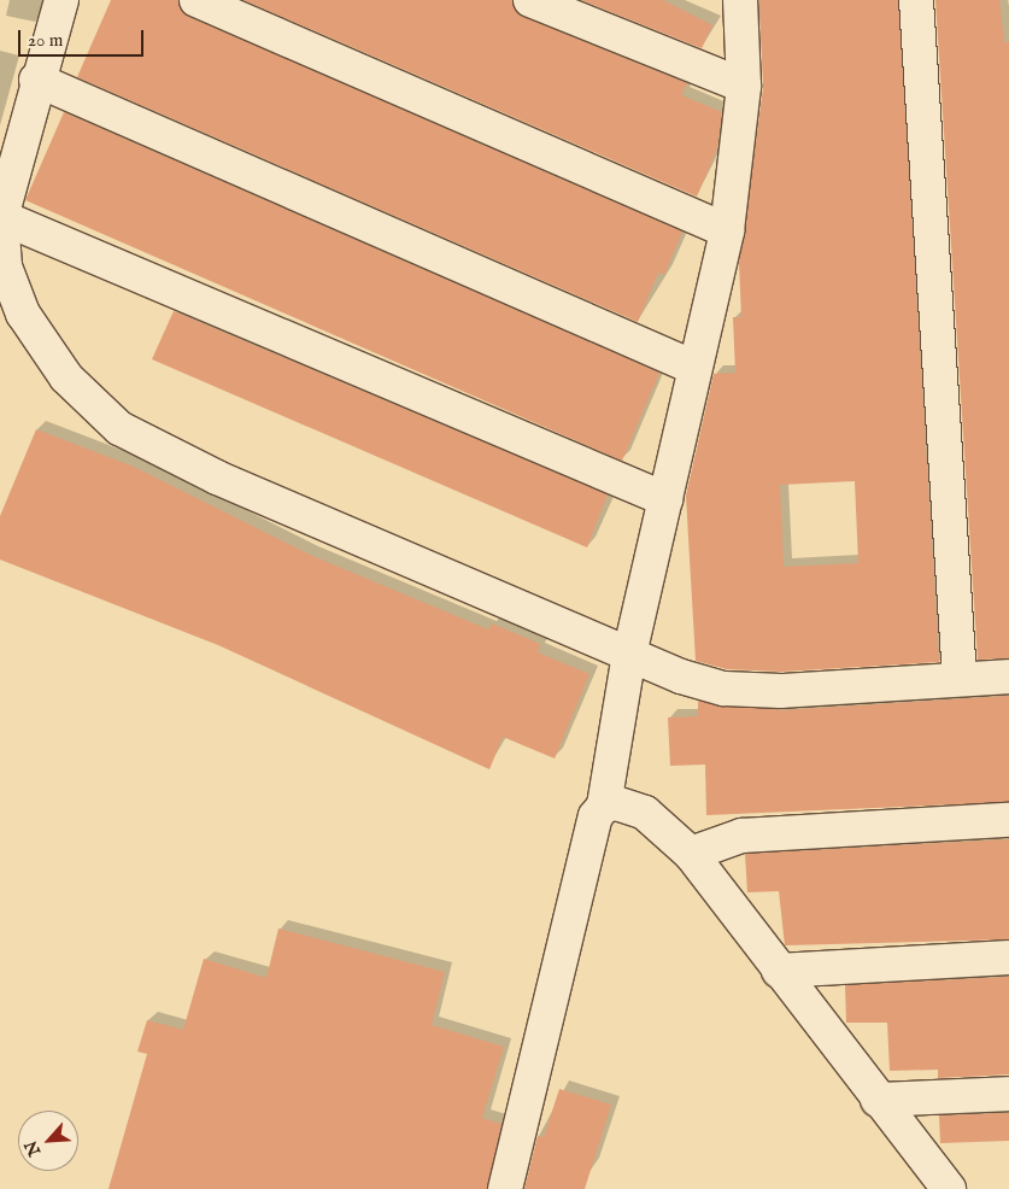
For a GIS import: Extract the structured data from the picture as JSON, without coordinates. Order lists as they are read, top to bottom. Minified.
{"scale_bar":"20 m","north":"bottom left"}
